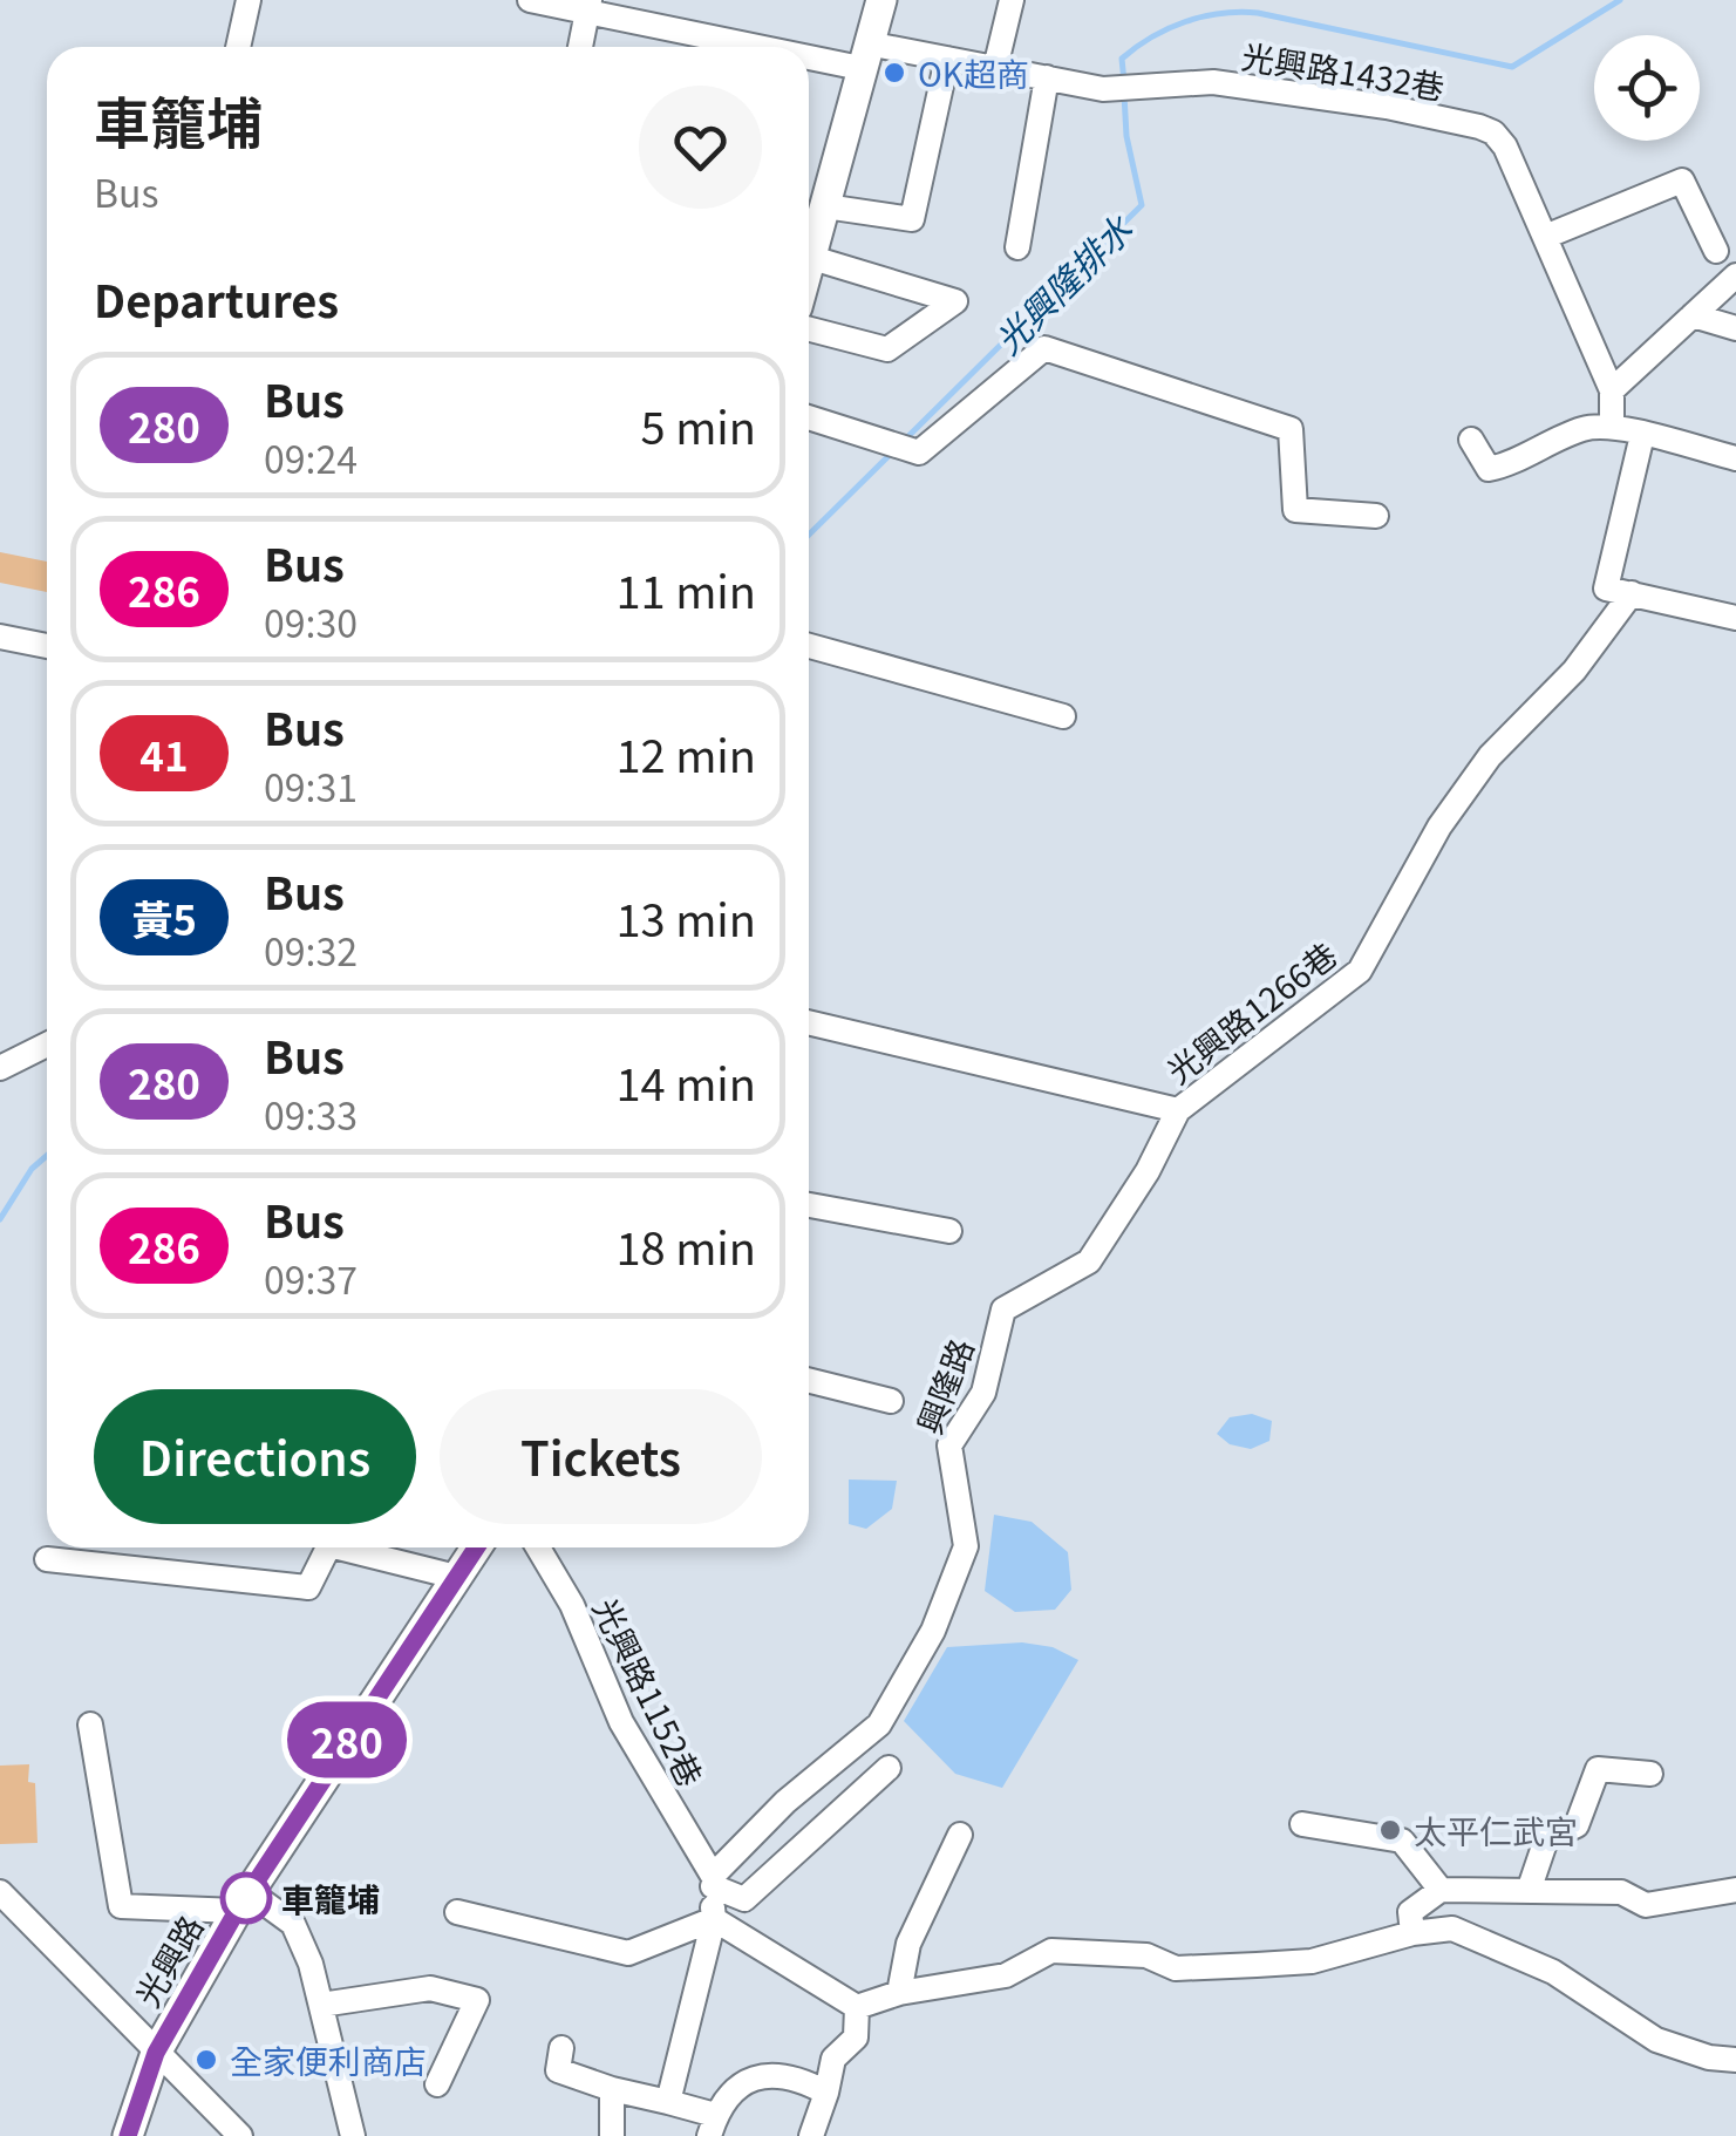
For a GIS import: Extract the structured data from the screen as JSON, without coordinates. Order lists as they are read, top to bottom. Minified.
{"streets":{"main road":["光興路"],"street":["光興路1432巷","光興路1266巷","興隆路","光興路1152巷"]},"crossings":[["光興路1266巷","興隆路"],["興隆路","光興路1152巷"]],"water":["光興隆排水"],"places":["OK超商","太平仁武宮","車籠埔","全家便利商店"],"lines":["bus line 280"],"page":{"on_map":"280","heading":[["車籠埔","Bus"],"Departures"],"list":[{"mark":"280","name":"Bus","note":"09:24","value":"5 min"},{"mark":"286","name":"Bus","note":"09:30","value":"11 min"},{"mark":"41","name":"Bus","note":"09:31","value":"12 min"},{"mark":"黃5","name":"Bus","note":"09:32","value":"13 min"},{"mark":"280","name":"Bus","note":"09:33","value":"14 min"},{"mark":"286","name":"Bus","note":"09:37","value":"18 min"}],"buttons":["Directions","Tickets"]}}
